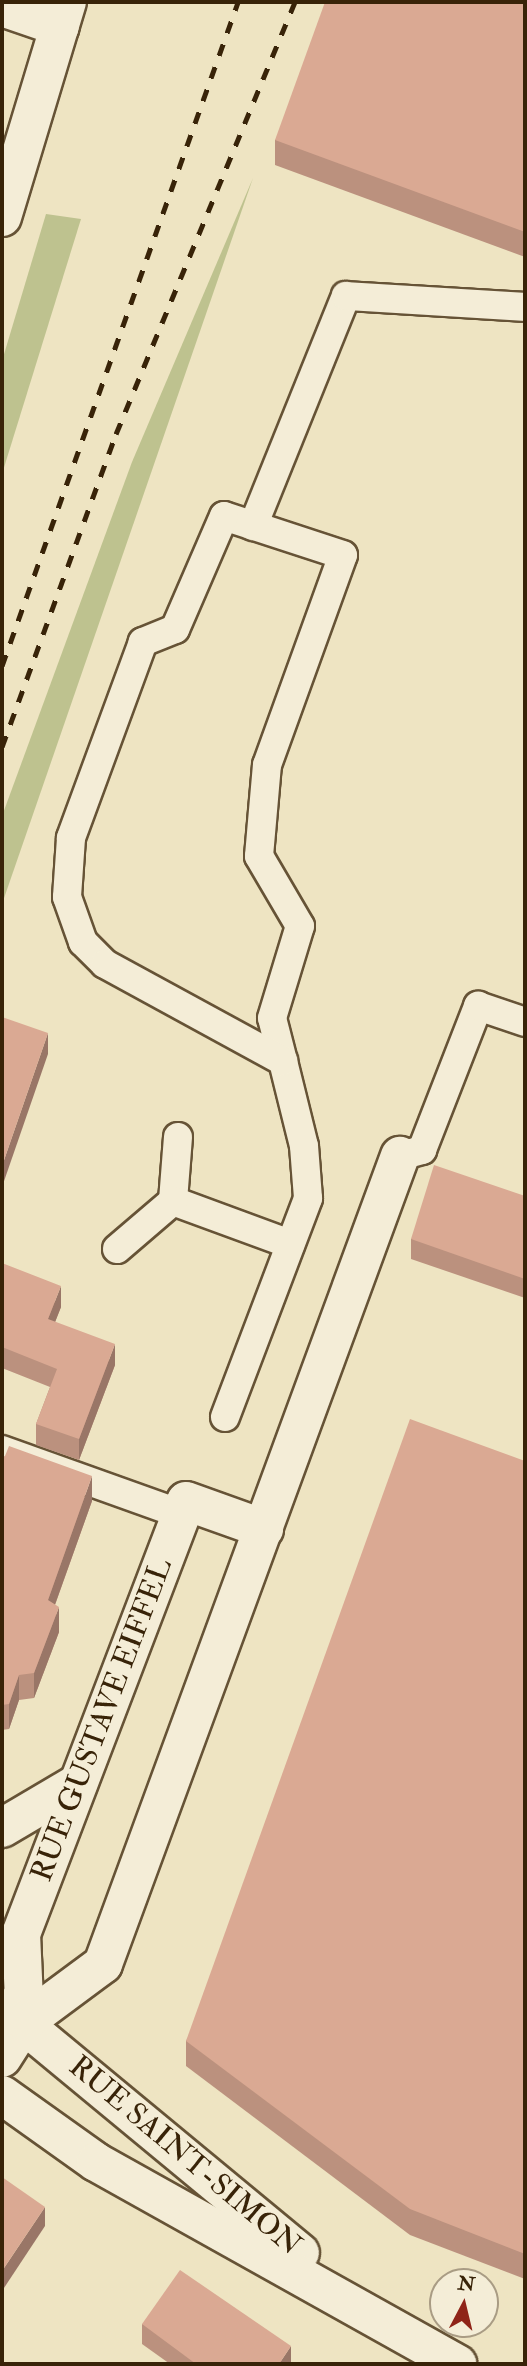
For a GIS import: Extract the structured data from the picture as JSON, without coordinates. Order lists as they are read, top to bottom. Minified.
{"streets":{"street":["RUE GUSTAVE EIFFEL","RUE SAINT-SIMON"]},"crossings":[["RUE GUSTAVE EIFFEL","RUE SAINT-SIMON"]],"north":"top"}
